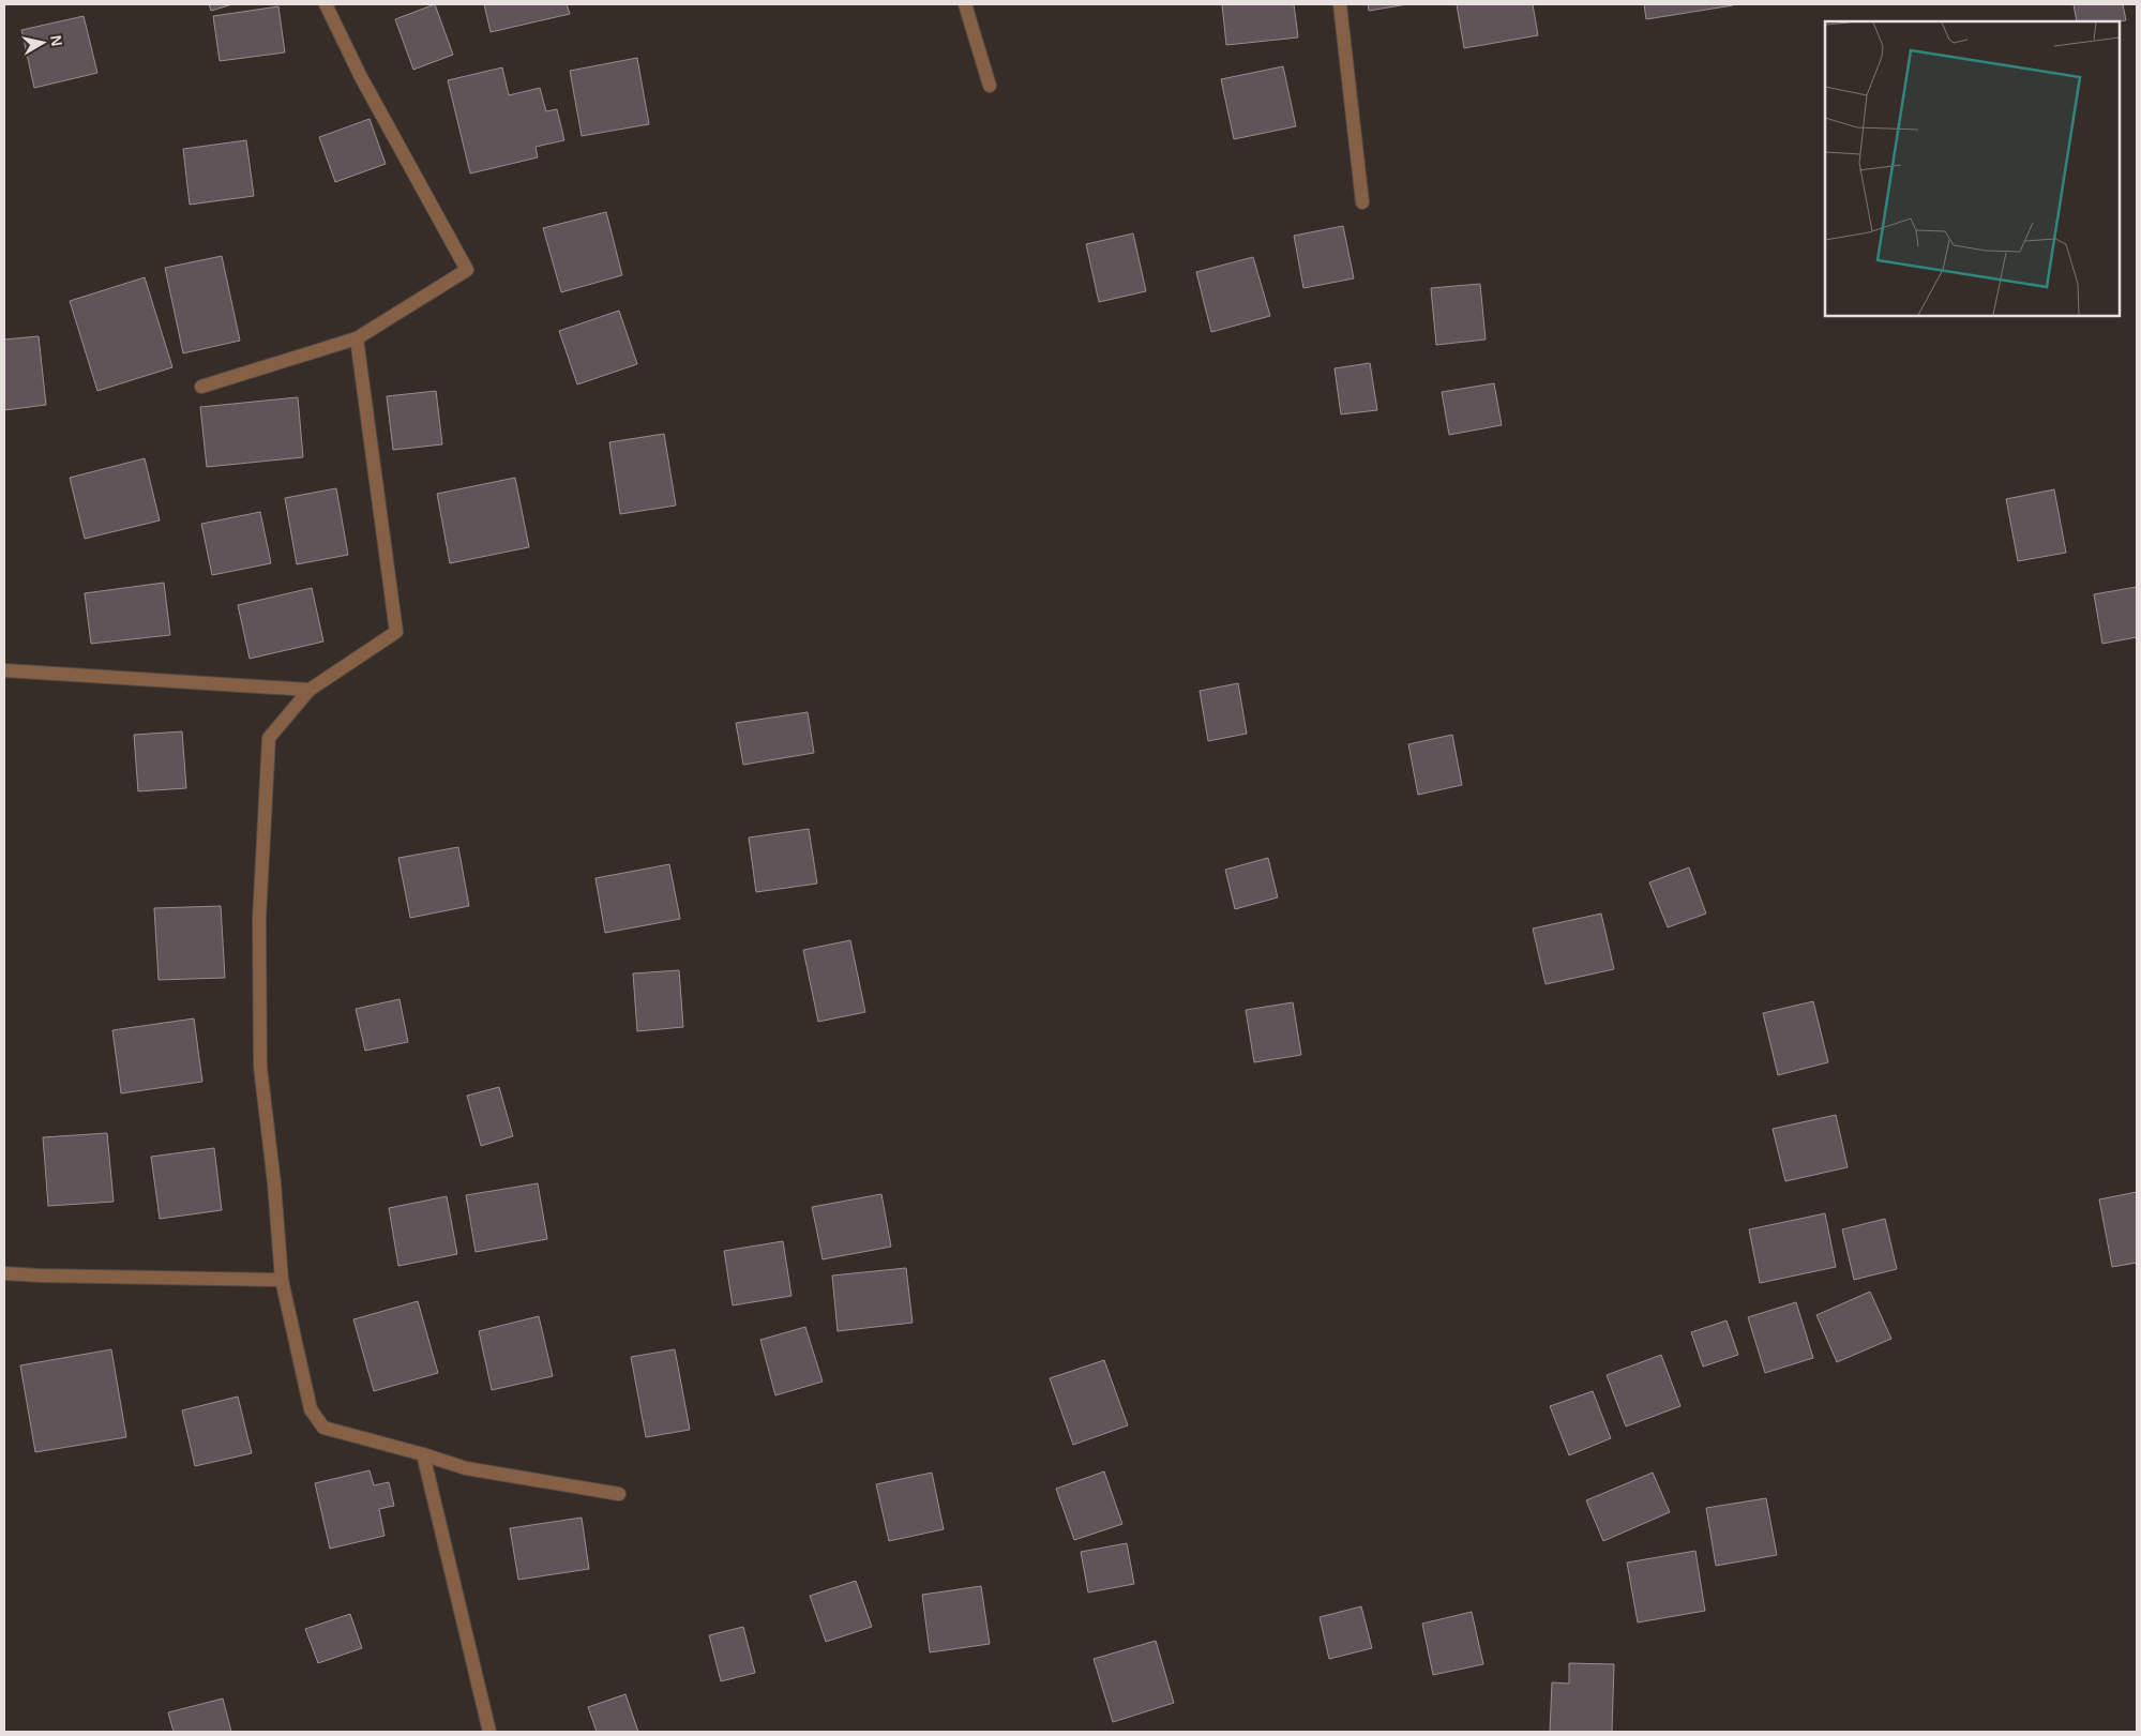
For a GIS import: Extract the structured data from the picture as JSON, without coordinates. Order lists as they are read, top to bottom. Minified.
{"north":"right"}
